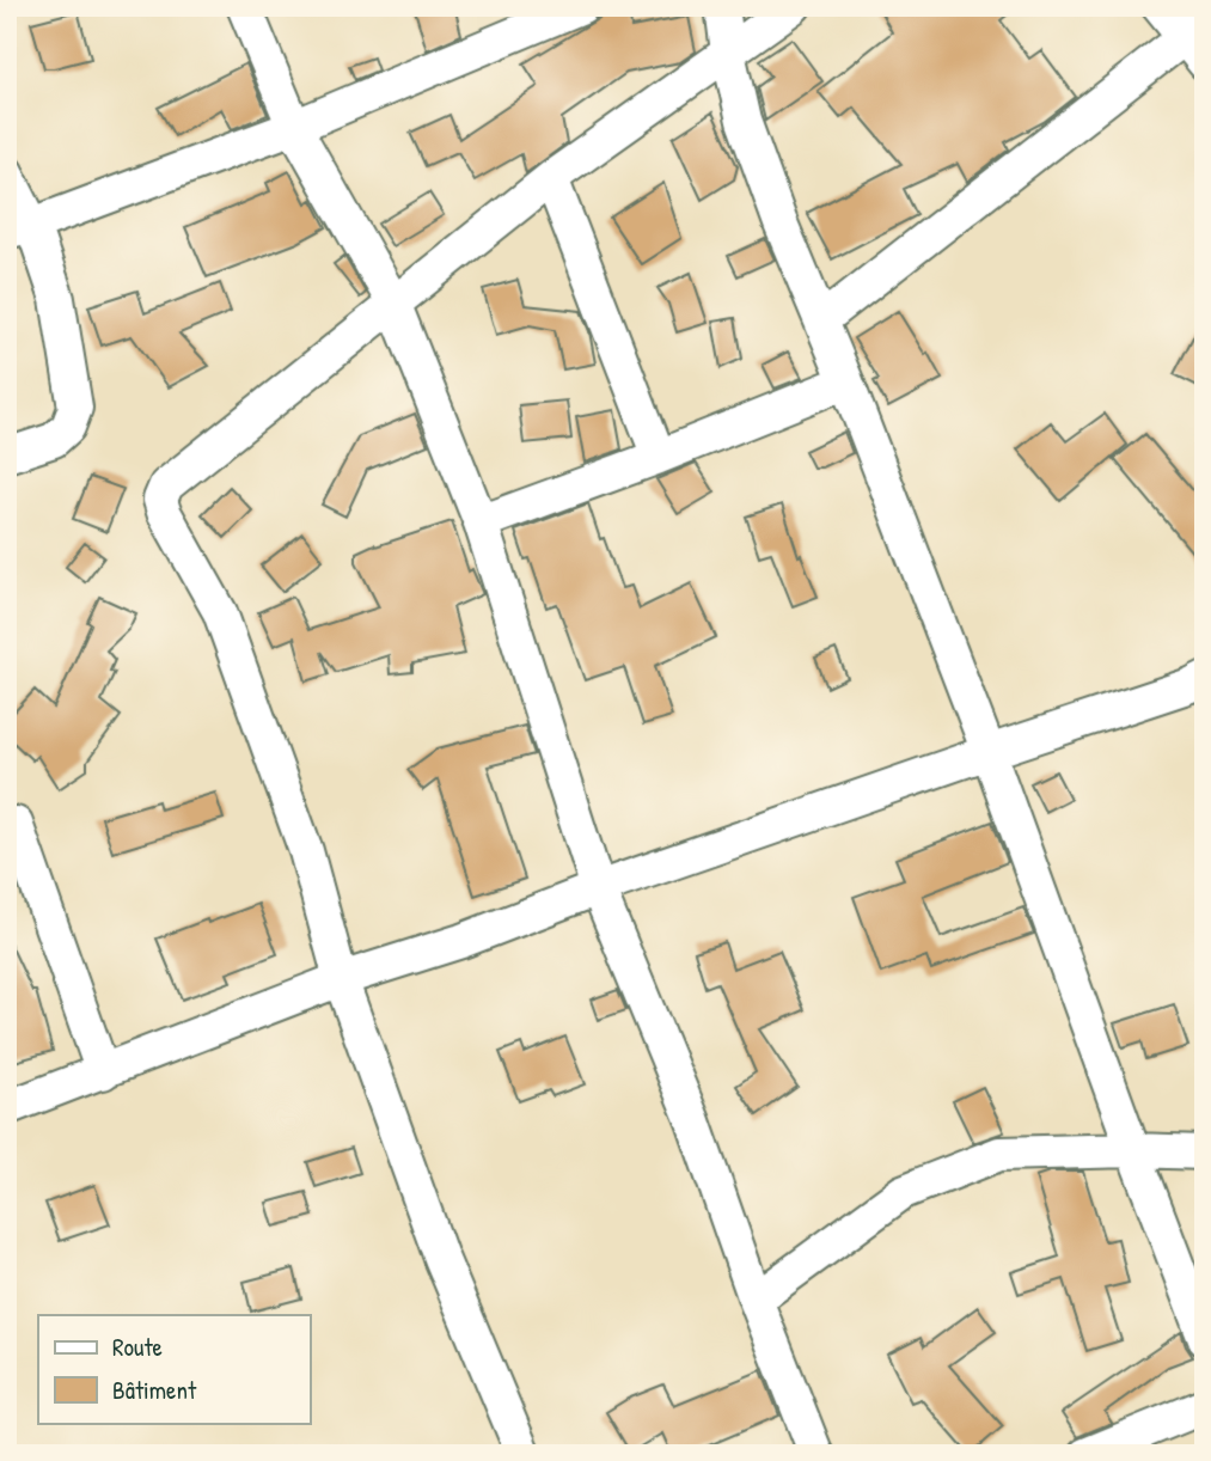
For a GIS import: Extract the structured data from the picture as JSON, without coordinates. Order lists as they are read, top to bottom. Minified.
{"legend":["Route","Bâtiment"]}
